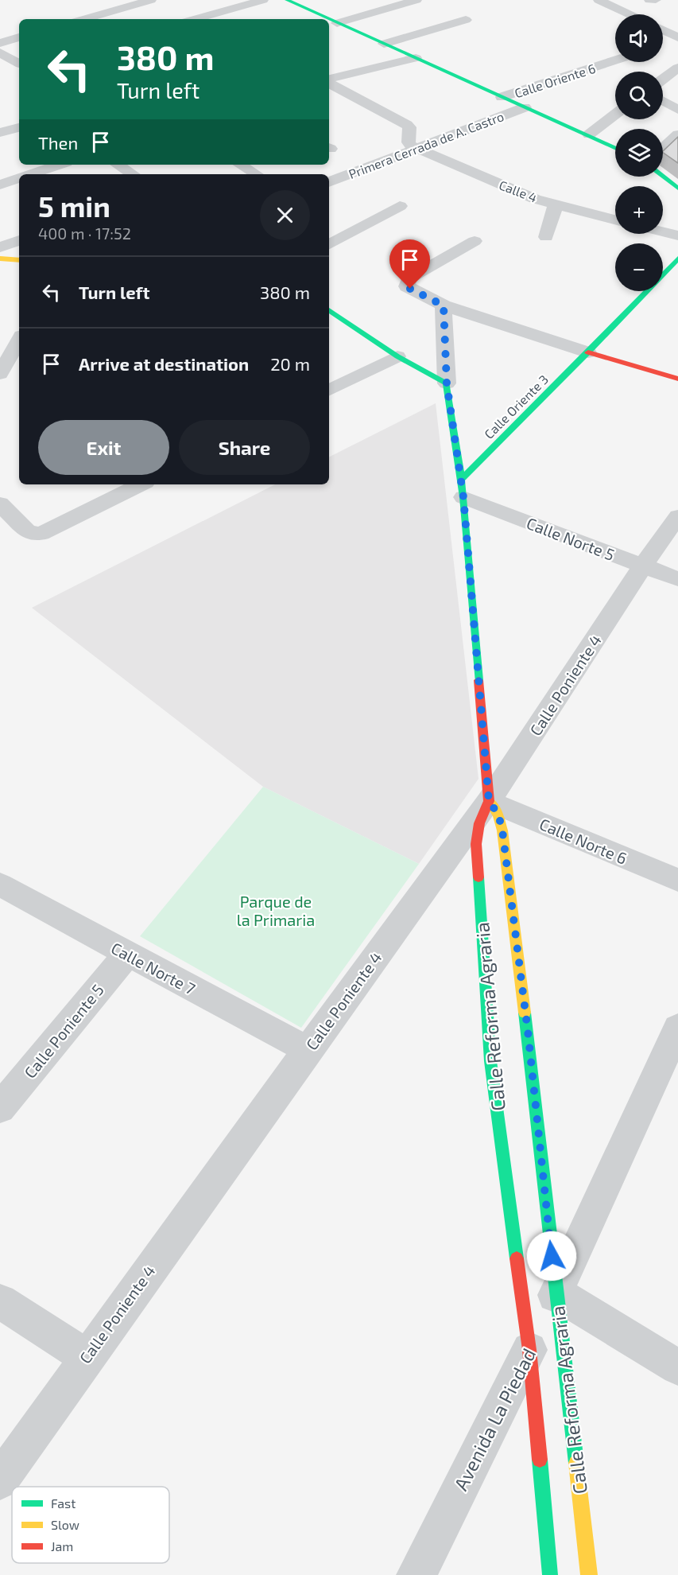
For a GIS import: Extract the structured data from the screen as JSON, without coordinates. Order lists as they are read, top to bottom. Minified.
{"streets":{"main road":["Calle Oriente 3","Calle Reforma Agraria"],"street":["Calle Oriente 6","Primera Cerrada de A. Castro","Calle 4","Calle Norte 5","Calle Poniente 4","Calle Norte 6","Calle Norte 7","Calle Poniente 5","Avenida La Piedad"]},"crossings":[["Primera Cerrada de A. Castro","Calle 4"],["Calle Oriente 3","Calle Norte 5"],["Calle Oriente 3","Calle Reforma Agraria"],["Calle Norte 5","Calle Poniente 4"],["Calle Norte 5","Calle Reforma Agraria"],["Calle Poniente 4","Calle Norte 6"],["Calle Poniente 4","Calle Norte 7"],["Calle Poniente 4","Calle Reforma Agraria"],["Calle Norte 6","Calle Reforma Agraria"],["Calle Norte 7","Calle Poniente 5"],["Calle Reforma Agraria","Avenida La Piedad"]],"parks":["Parque de la Primaria"],"legend":["Fast","Slow","Jam"],"page":{"map_buttons":["+","−"],"turn":["380 m","Turn left"],"then":"Then","heading":["5 min","400 m · 17:52"],"list":[{"name":"Turn left","value":"380 m"},{"name":"Arrive at destination","value":"20 m"}],"buttons":["Exit","Share"]}}
